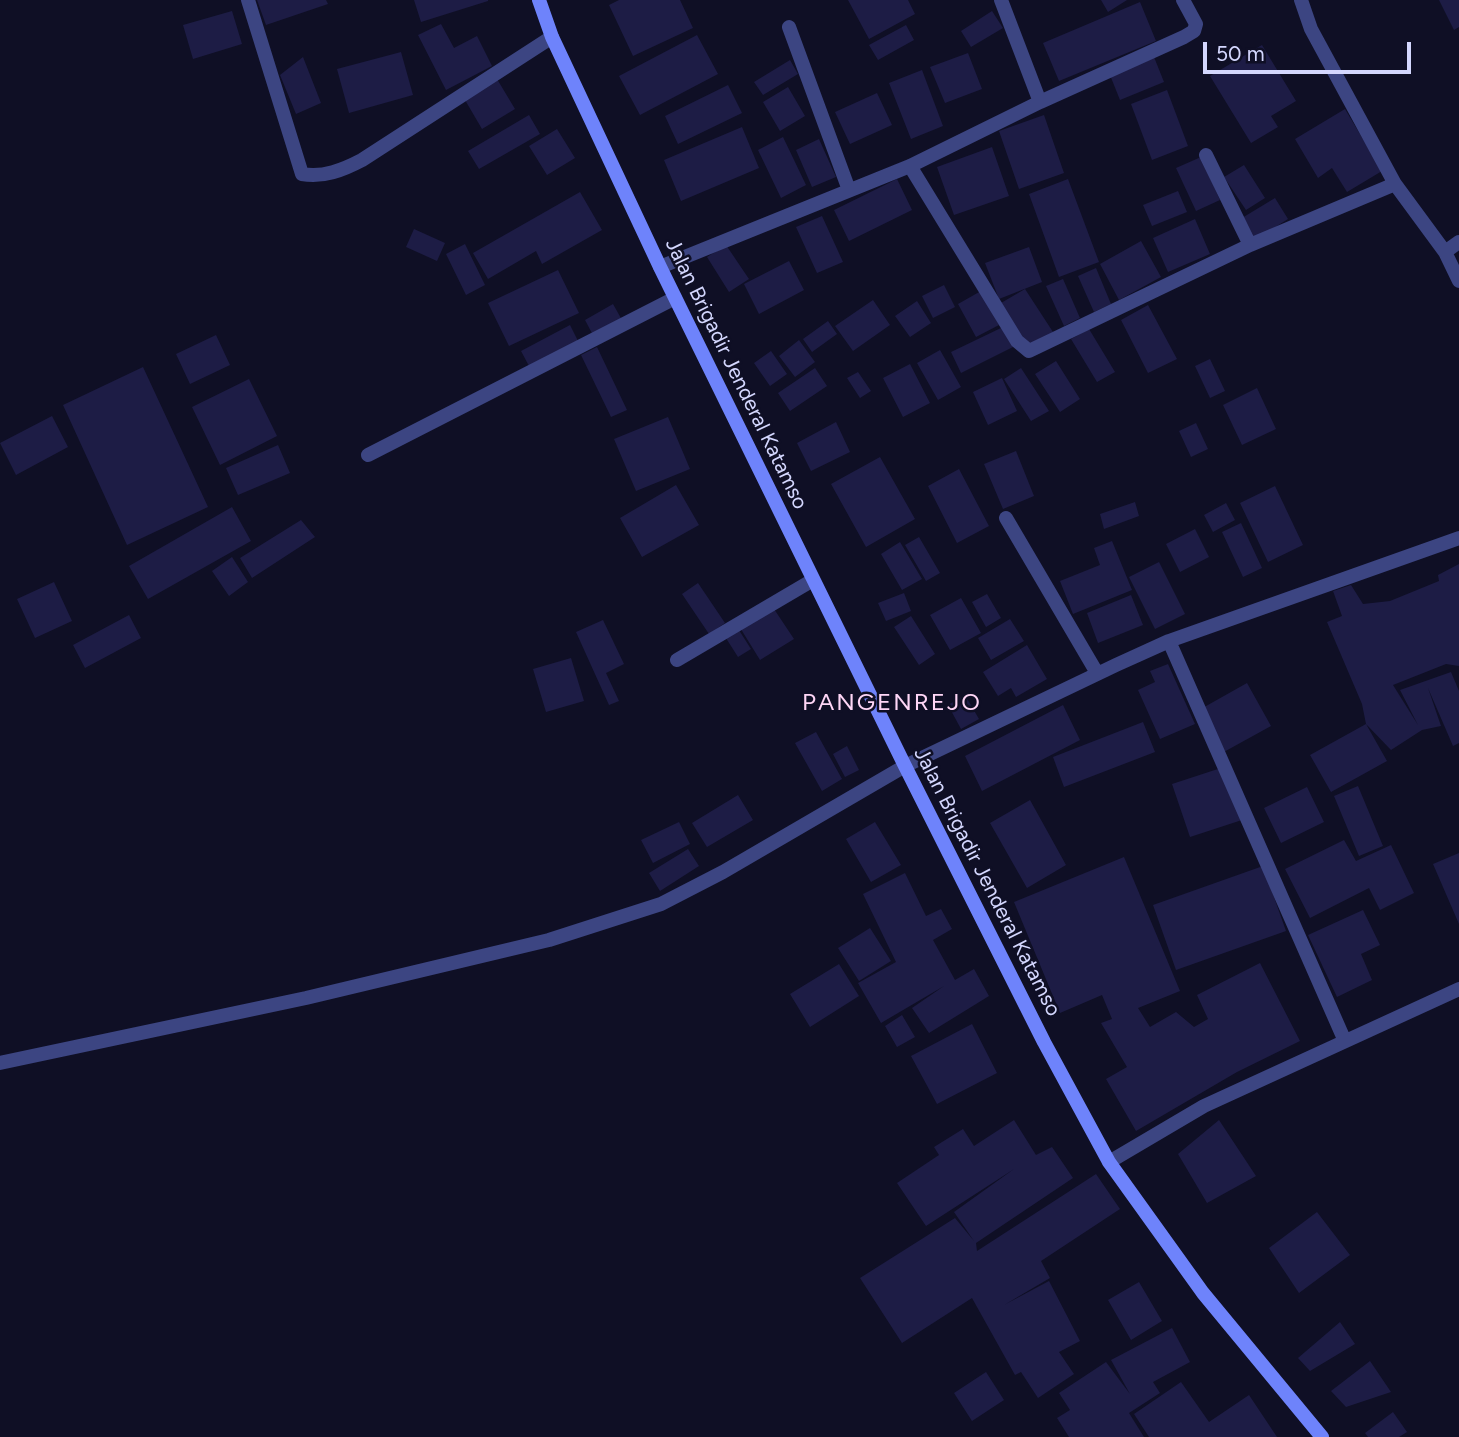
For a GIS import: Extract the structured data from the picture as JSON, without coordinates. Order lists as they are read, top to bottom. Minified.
{"streets":{"main road":["Jalan Brigadir Jenderal Katamso"]},"districts":["PANGENREJO"],"scale_bar":"50 m"}
